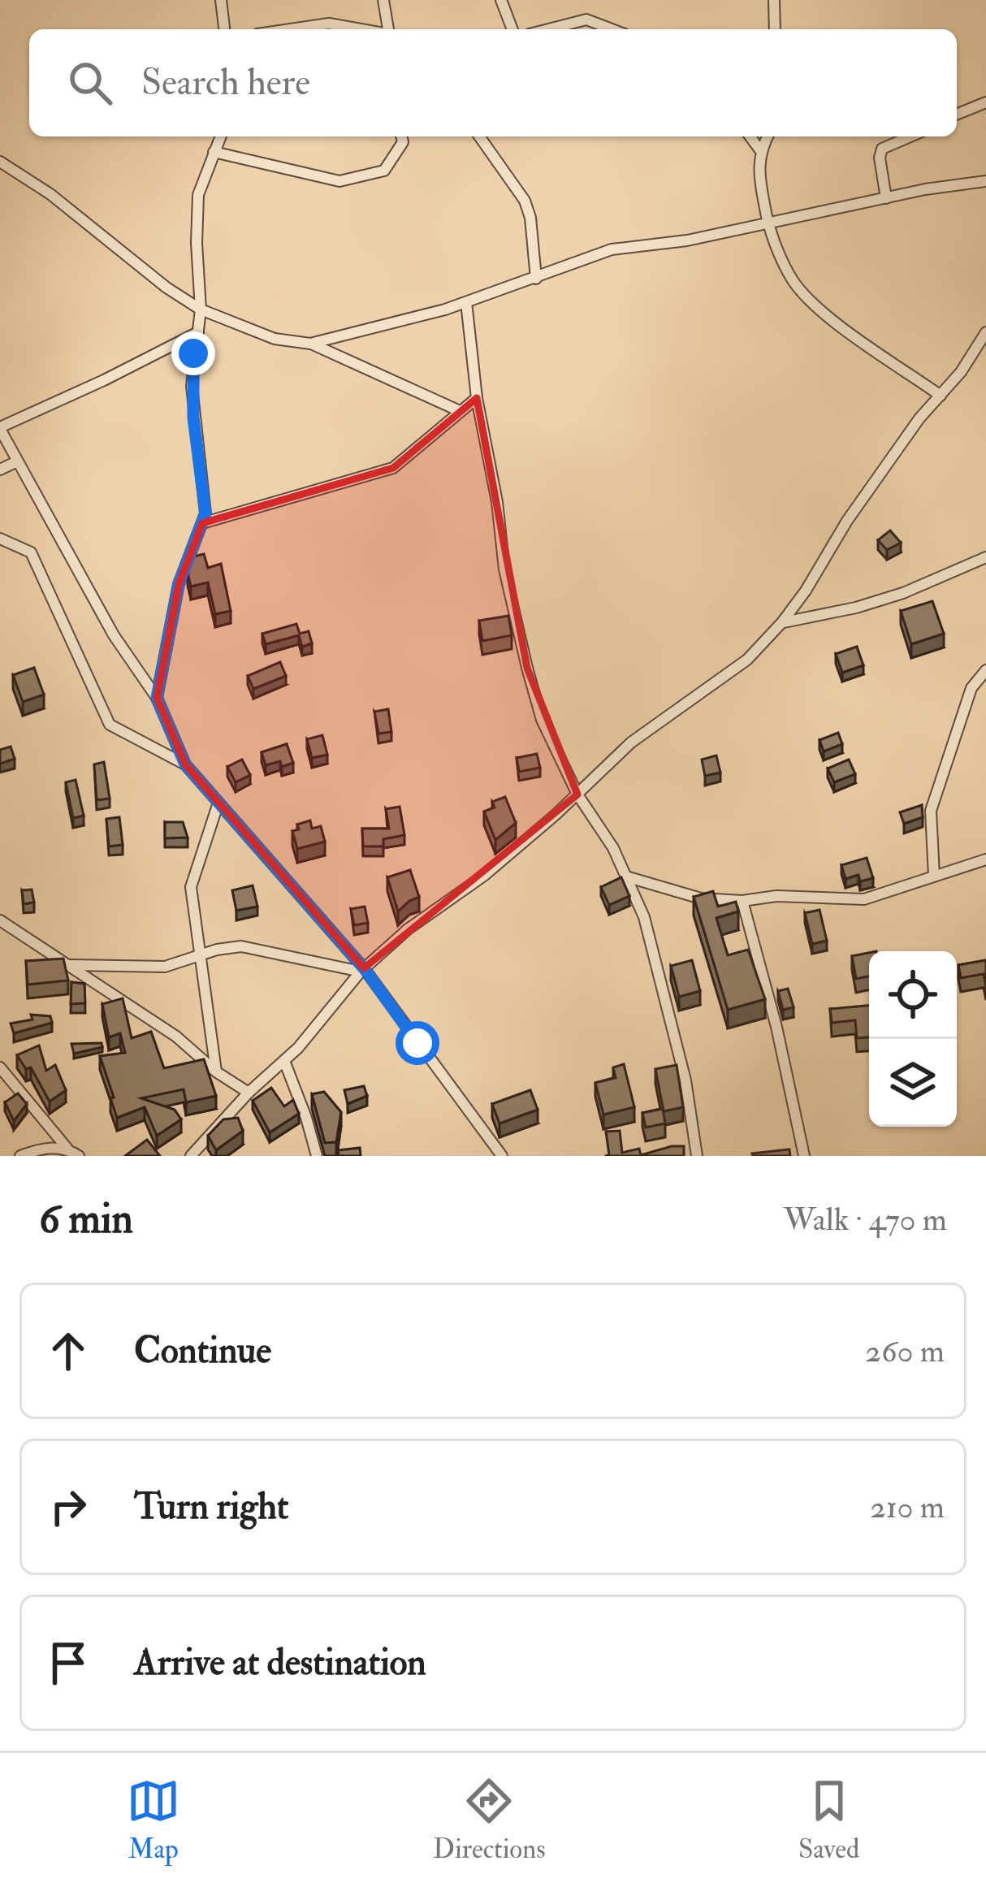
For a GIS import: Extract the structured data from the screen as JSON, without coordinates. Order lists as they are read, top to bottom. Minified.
{"page":{"search":"Search here","heading":["6 min","Walk · 470 m"],"list":[["Continue","260 m"],["Turn right","210 m"],"Arrive at destination"],"nav":["Map","Directions","Saved"]}}
